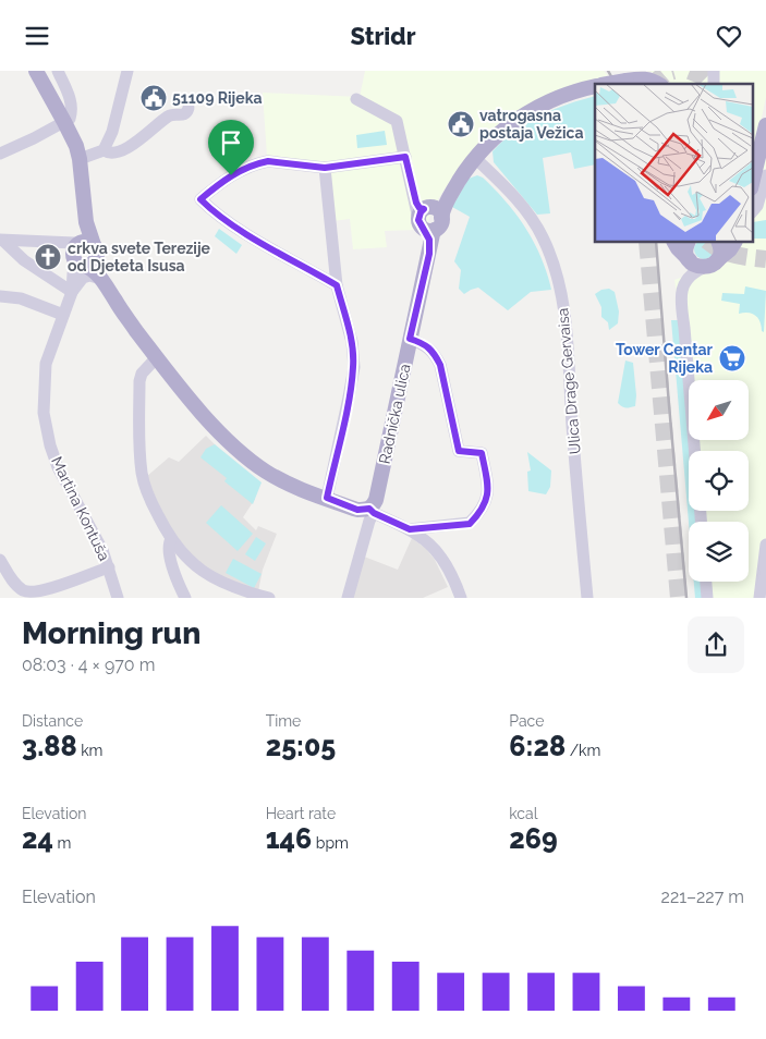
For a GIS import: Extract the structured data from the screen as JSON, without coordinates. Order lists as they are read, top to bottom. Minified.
{"streets":{"main road":["Radnička ulica"],"street":["Ulica Drage Gervaisa","Martina Kontuša"]},"places":{"public building":["51109 Rijeka","vatrogasna postaja Vežica"],"church":["crkva svete Terezije od Djeteta Isusa"],"supermarket":["Tower Centar Rijeka"]},"north":"bottom left","page":{"header":"Stridr","heading":["Morning run","08:03 · 4 × 970 m"],"stats":[["Distance","3.88 km"],["Time","25:05"],["Pace","6:28 /km"],["Elevation","24 m"],["Heart rate","146 bpm"],["kcal","269"]],"chart":["Elevation","221–227 m"]}}
